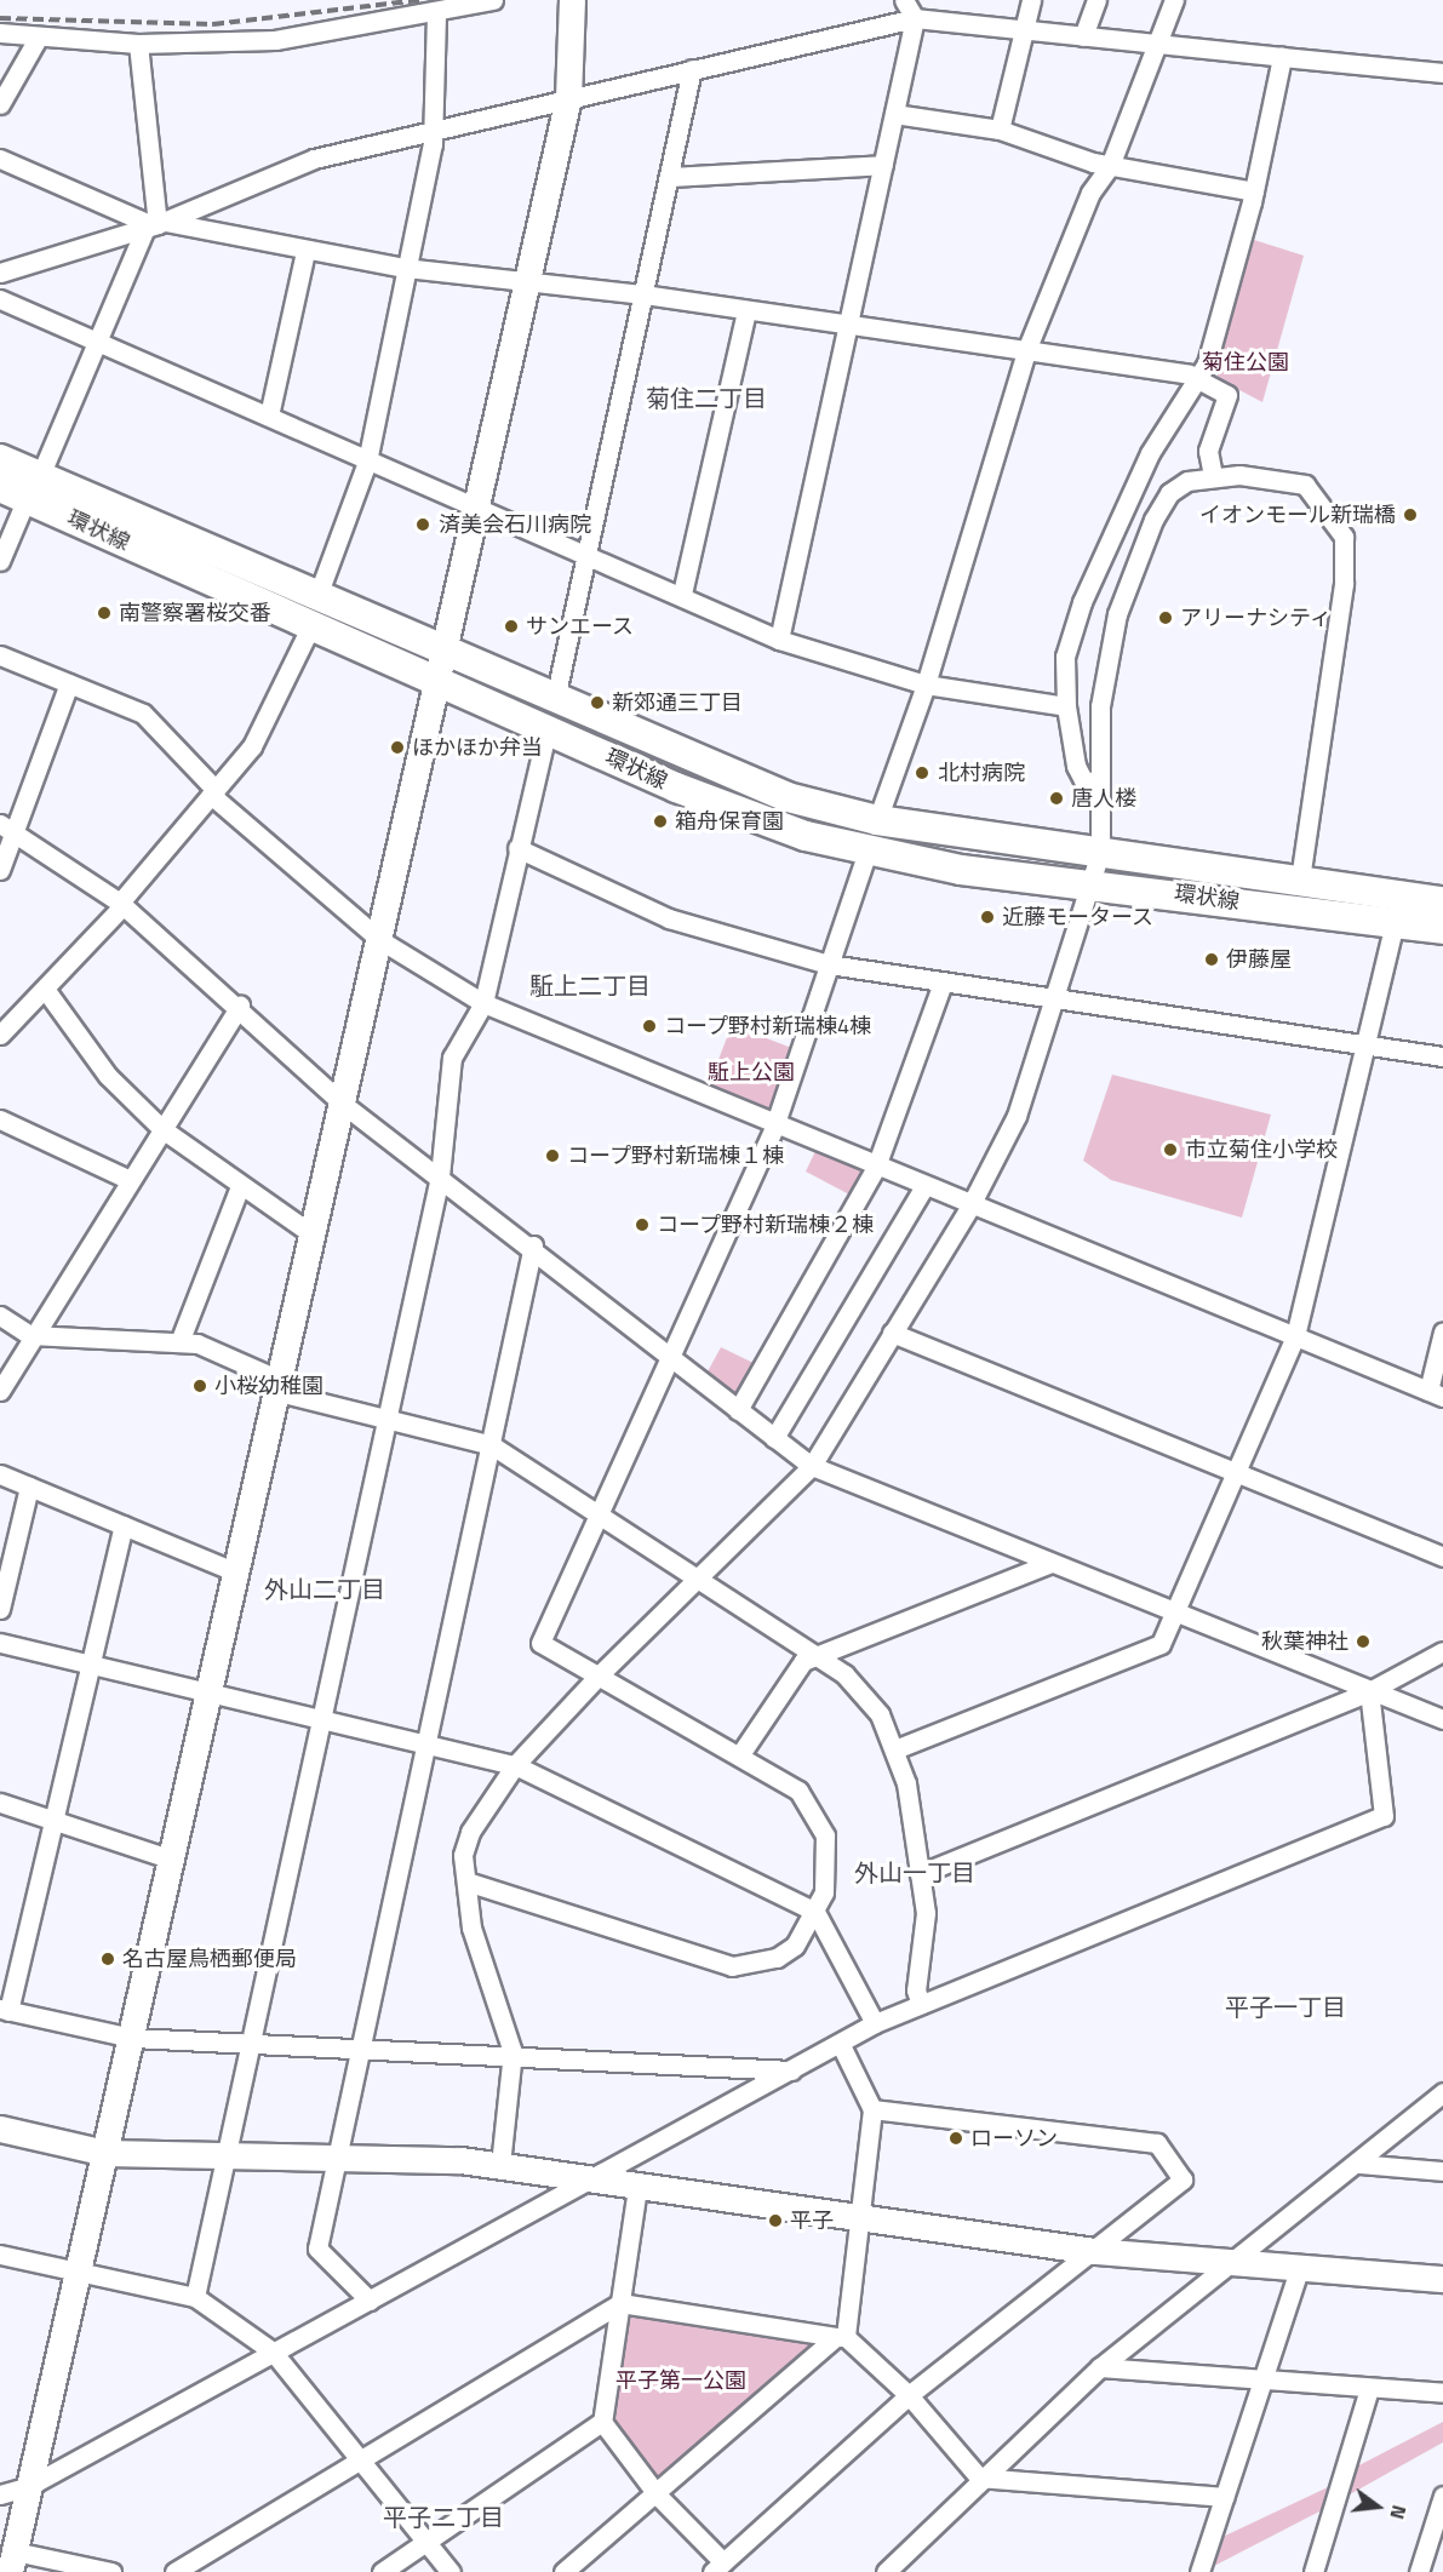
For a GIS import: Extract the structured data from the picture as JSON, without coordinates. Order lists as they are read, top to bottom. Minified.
{"streets":{"main road":["環状線"]},"districts":["菊住二丁目","駈上二丁目","外山二丁目","外山一丁目","平子一丁目","平子二丁目"],"parks":["菊住公園","駈上公園","平子第一公園"],"places":["イオンモール新瑞橋","済美会石川病院","南警察署桜交番","アリーナシティ","サンエース","新郊通三丁目","ほかほか弁当","北村病院","唐人楼","箱舟保育園","近藤モータース","伊藤屋","コープ野村新瑞棟4棟","市立菊住小学校","コープ野村新瑞棟１棟","コープ野村新瑞棟２棟","小桜幼稚園","秋葉神社","名古屋鳥栖郵便局","ローソン","平子"],"north":"right"}
